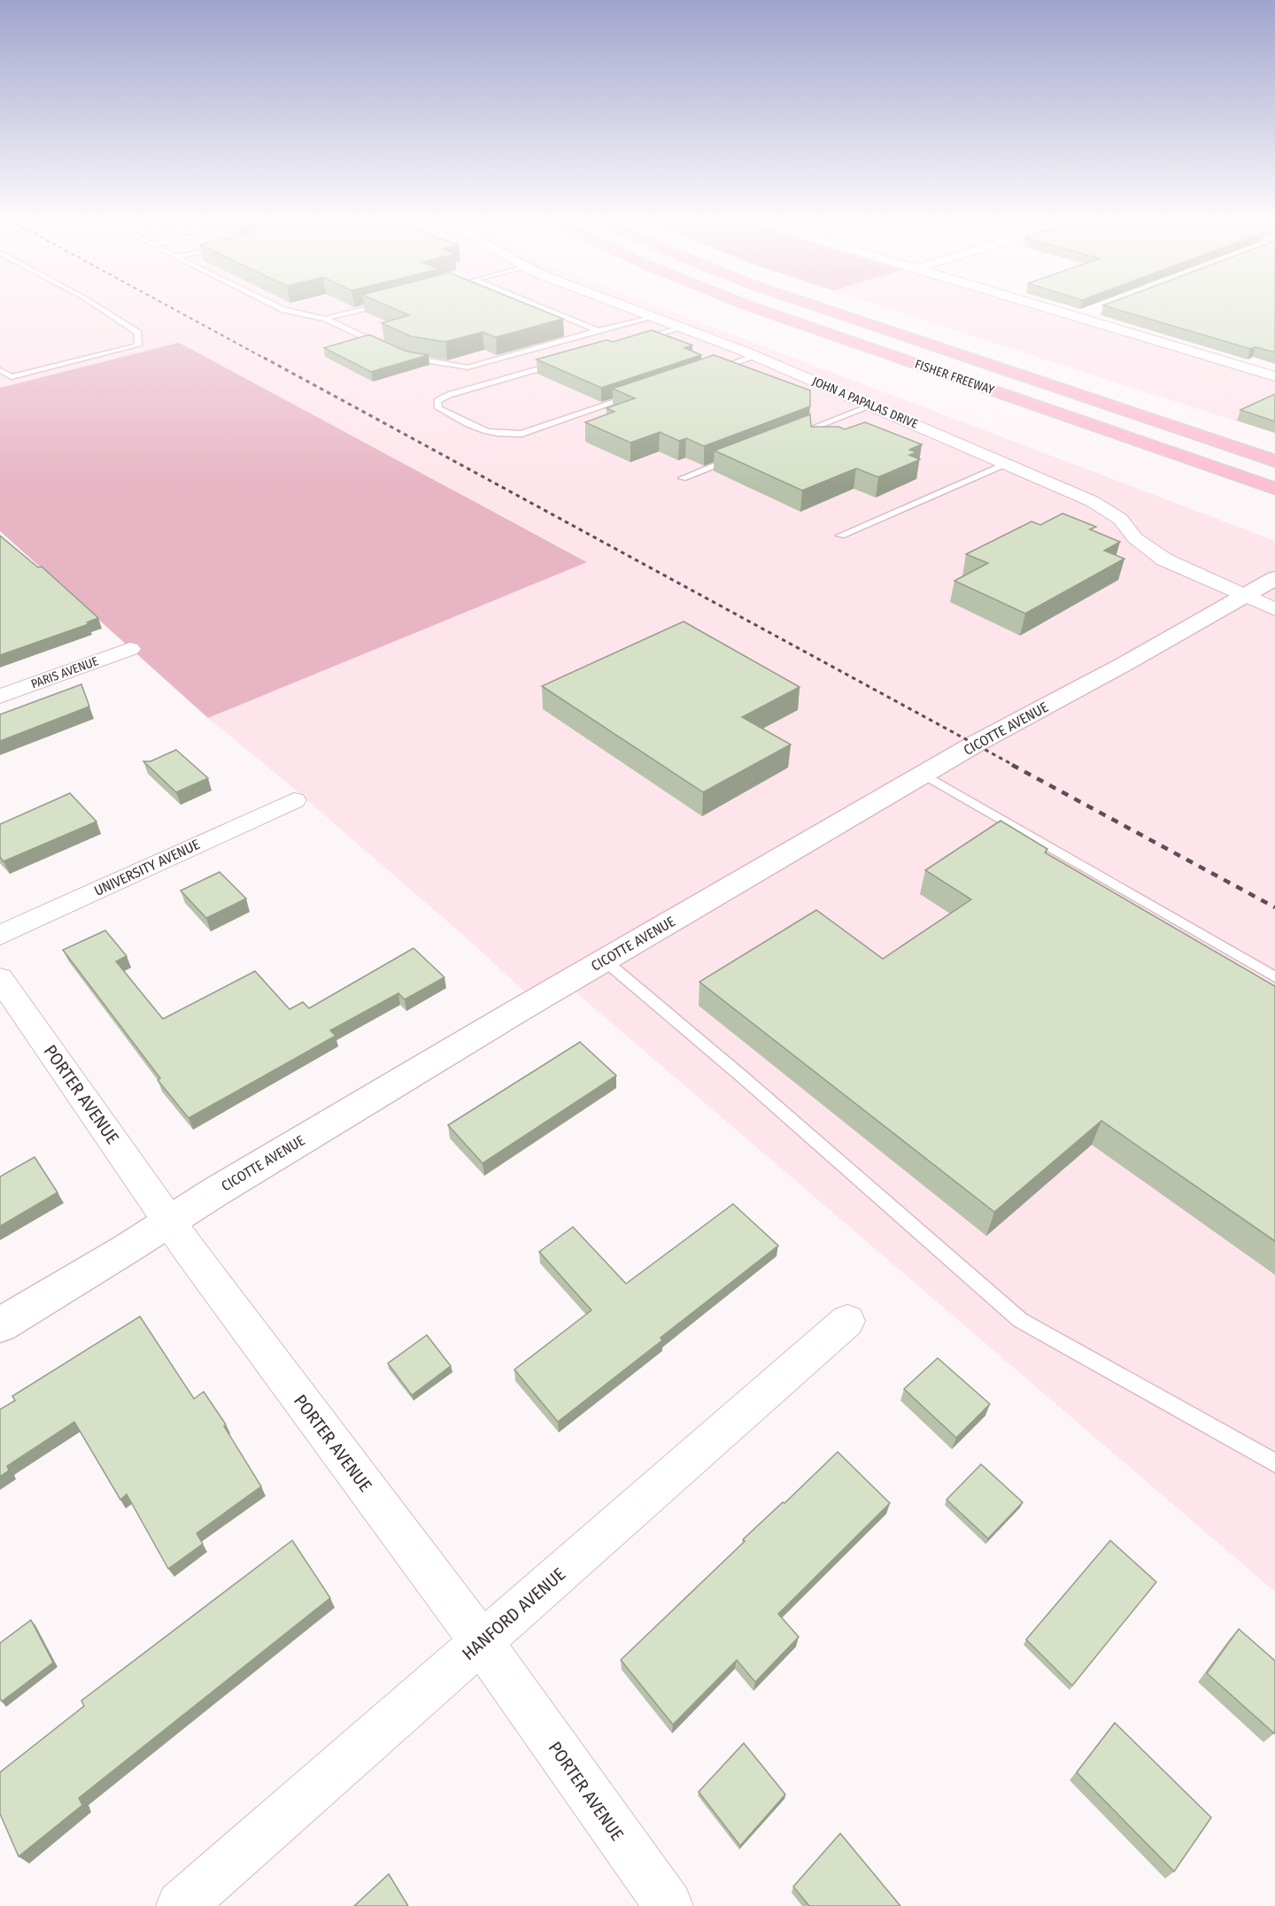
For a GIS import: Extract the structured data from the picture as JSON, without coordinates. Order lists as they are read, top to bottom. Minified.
{"streets":{"highway":["FISHER FREEWAY"],"street":["JOHN A PAPALAS DRIVE","PARIS AVENUE","CICOTTE AVENUE","UNIVERSITY AVENUE","PORTER AVENUE","HANFORD AVENUE"]},"crossings":[["JOHN A PAPALAS DRIVE","CICOTTE AVENUE"],["CICOTTE AVENUE","PORTER AVENUE"],["PORTER AVENUE","HANFORD AVENUE"]]}
